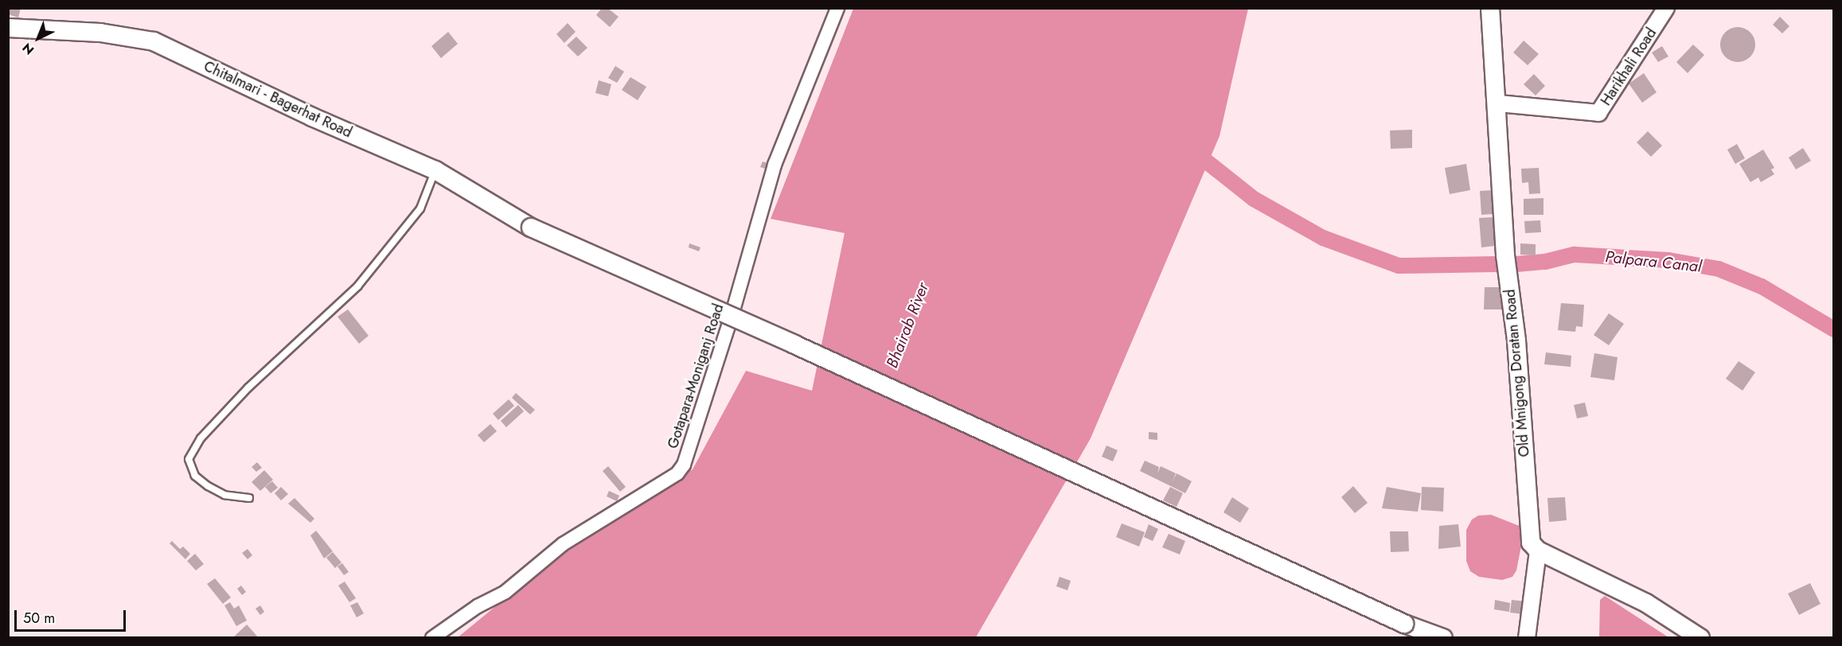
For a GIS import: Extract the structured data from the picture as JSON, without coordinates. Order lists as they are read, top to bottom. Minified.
{"streets":{"main road":["Chitalmari - Bagerhat Road","Old Mnigong Doratan Road"],"street":["Harikhali Road","Gotapara-Moniganj Road"]},"crossings":[["Harikhali Road","Old Mnigong Doratan Road"]],"water":["Palpara Canal","Bhairab River"],"scale_bar":"50 m","north":"bottom left"}
